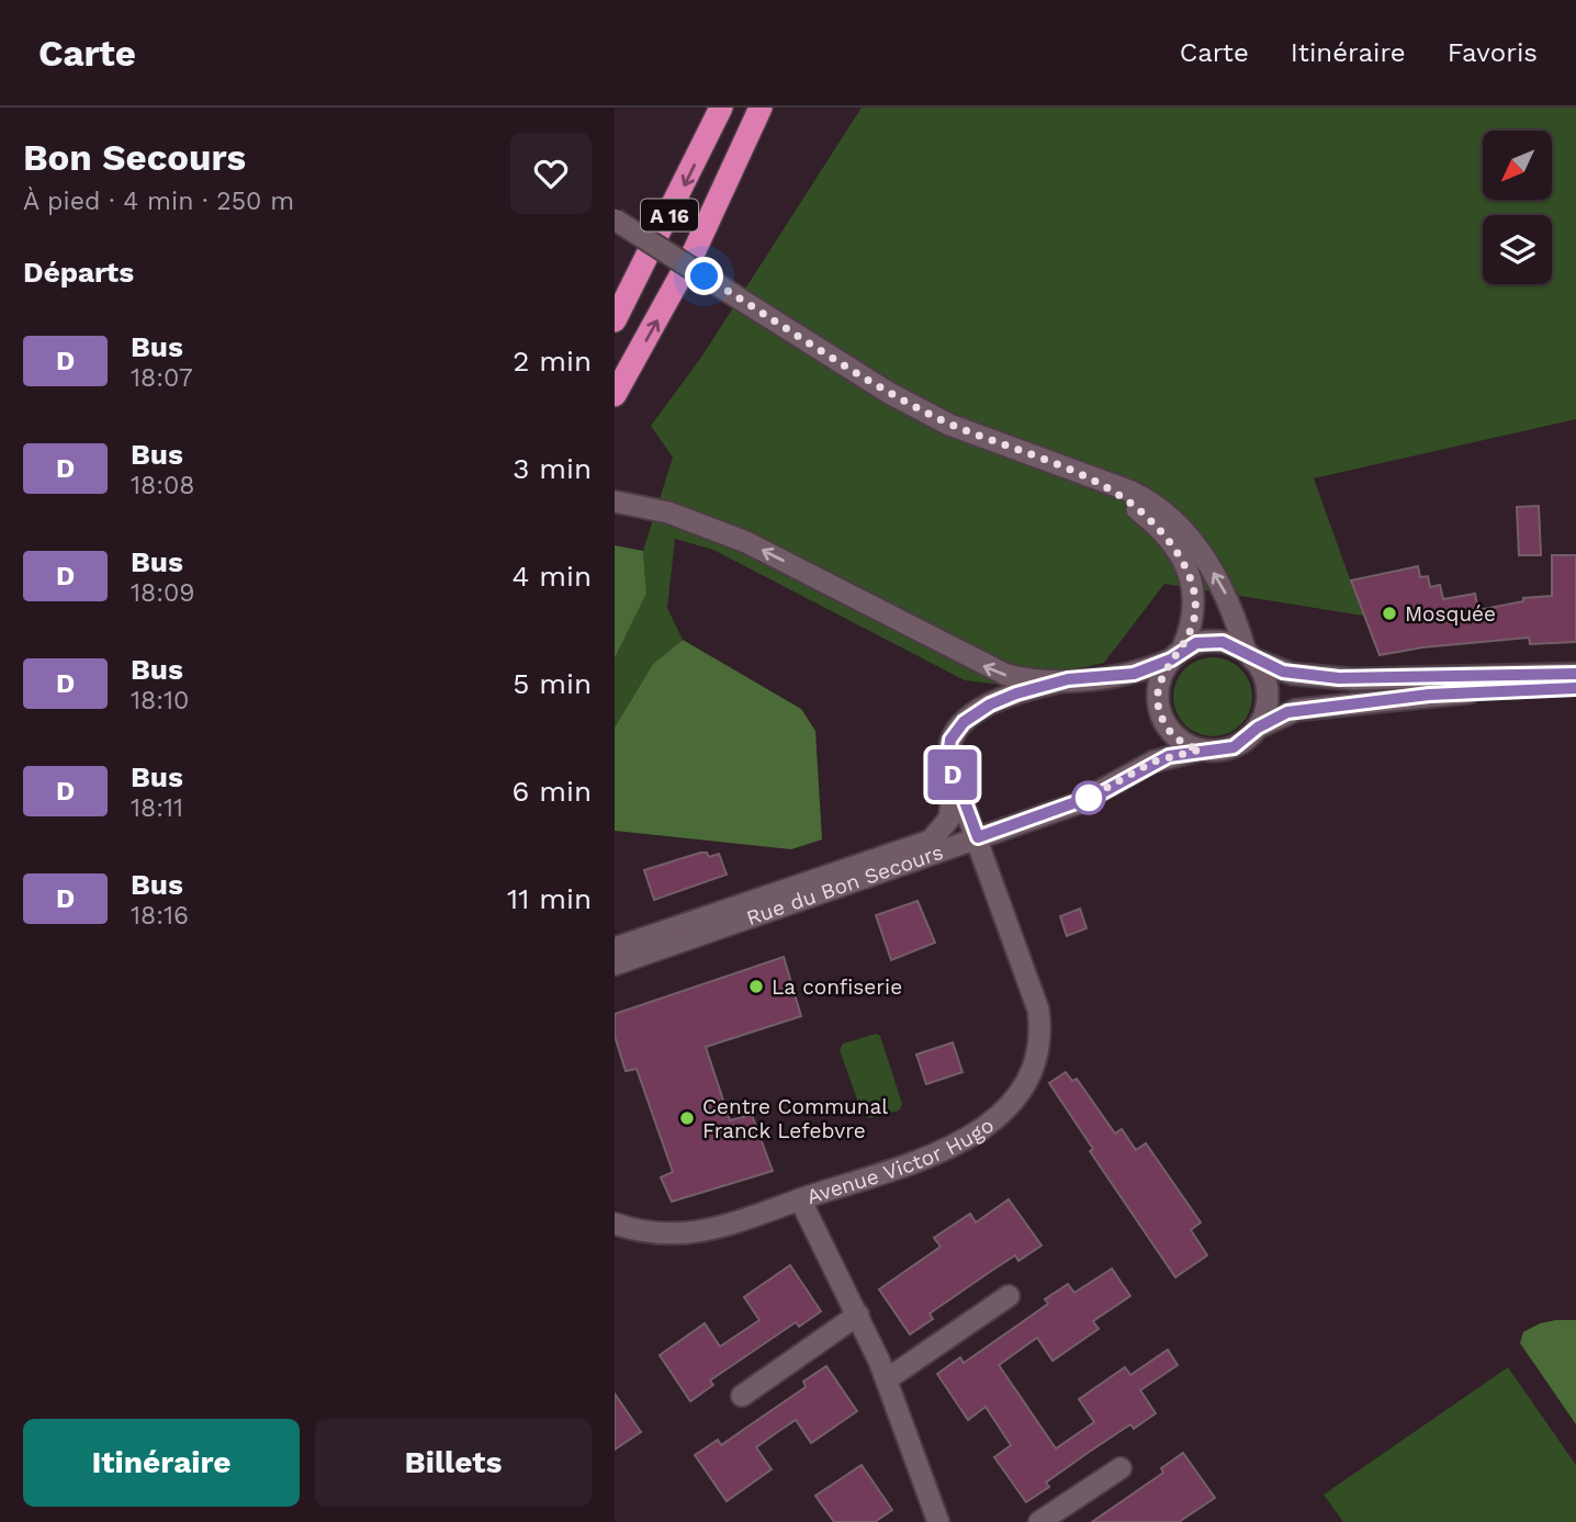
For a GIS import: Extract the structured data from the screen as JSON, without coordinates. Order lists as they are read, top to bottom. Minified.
{"streets":{"highway":["A 16"],"street":["Rue du Bon Secours","Avenue Victor Hugo"]},"crossings":[["Rue du Bon Secours","Avenue Victor Hugo"]],"places":["Mosquée","La confiserie","Centre Communal Franck Lefebvre"],"lines":["bus line D"],"north":"bottom left","page":{"header":"Carte","nav":["Carte","Itinéraire","Favoris"],"heading":[["Bon Secours","À pied · 4 min · 250 m"],"Départs"],"on_map":"D","list":[{"mark":"D","name":"Bus","note":"18:07","value":"2 min"},{"mark":"D","name":"Bus","note":"18:08","value":"3 min"},{"mark":"D","name":"Bus","note":"18:09","value":"4 min"},{"mark":"D","name":"Bus","note":"18:10","value":"5 min"},{"mark":"D","name":"Bus","note":"18:11","value":"6 min"},{"mark":"D","name":"Bus","note":"18:16","value":"11 min"}],"buttons":["Itinéraire","Billets"]}}
